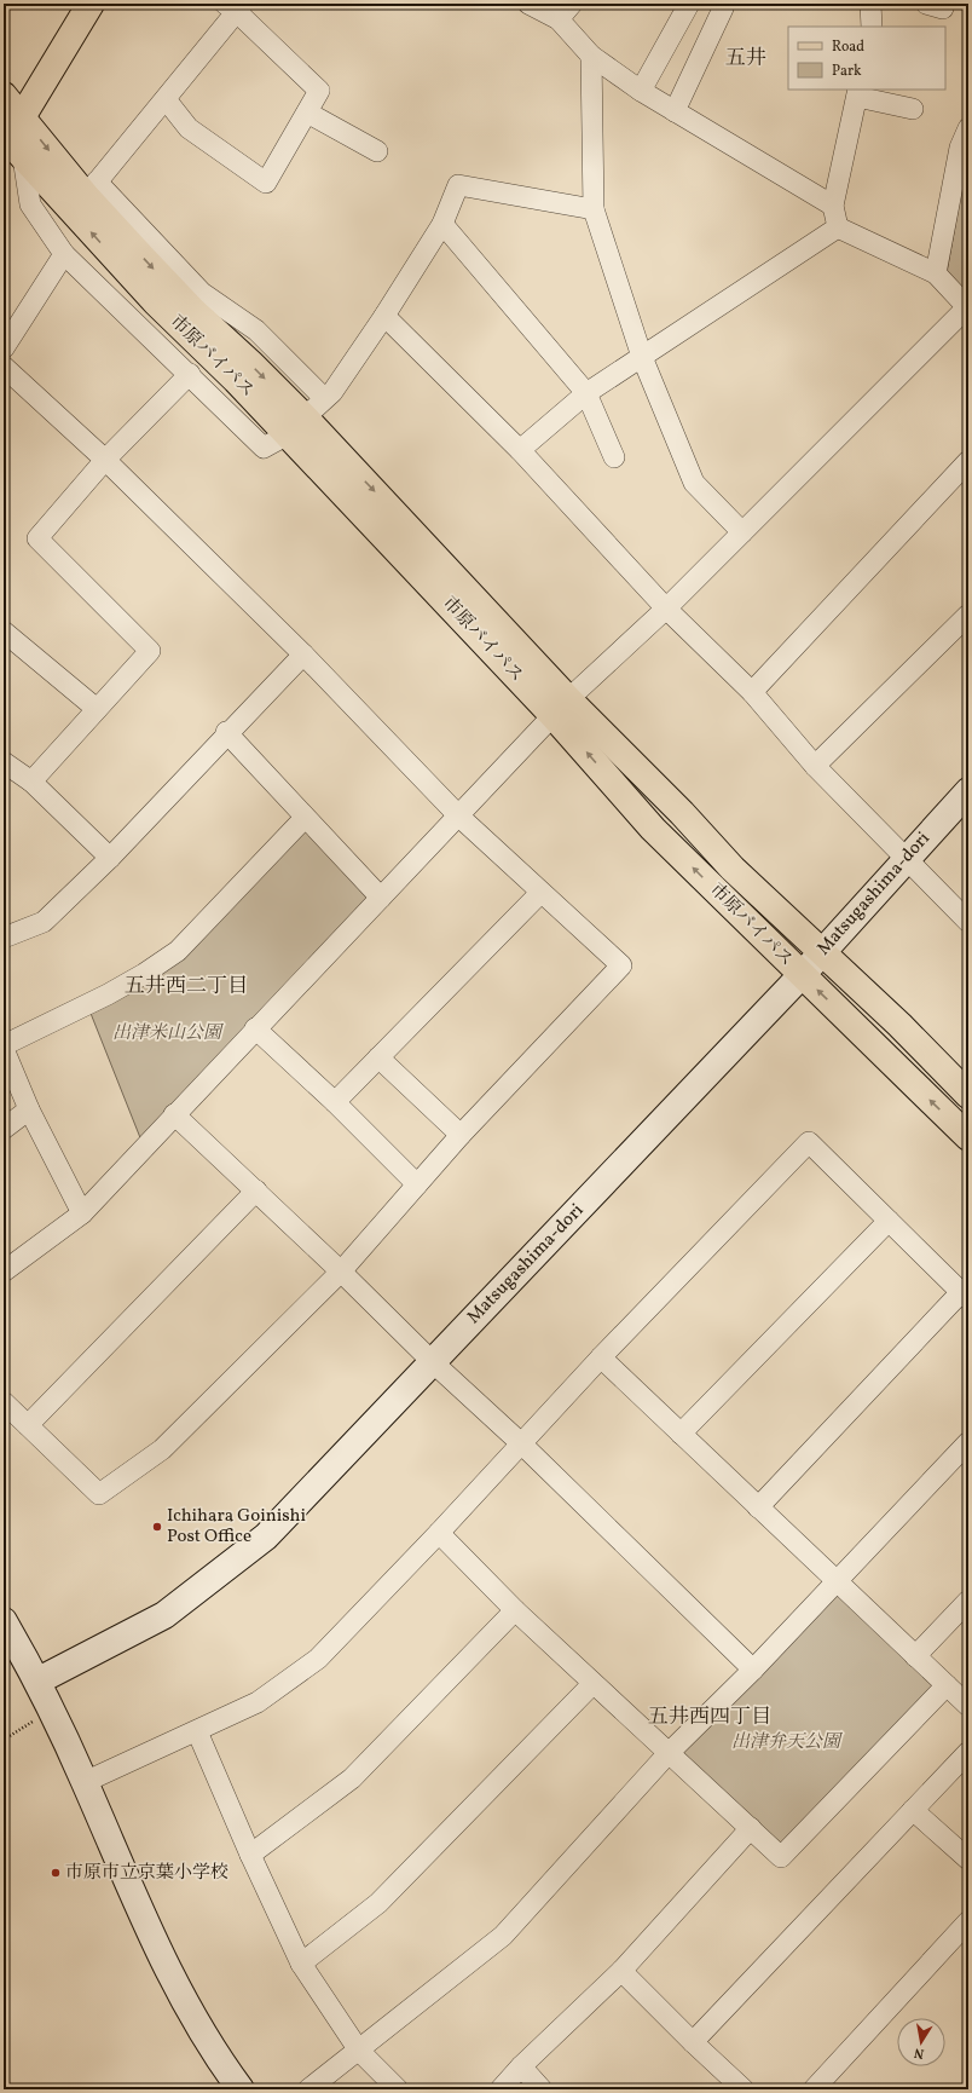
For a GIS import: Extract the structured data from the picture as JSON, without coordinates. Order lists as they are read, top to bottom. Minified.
{"streets":{"main road":["市原バイパス"],"street":["Matsugashima-dori"]},"crossings":[["市原バイパス","Matsugashima-dori"]],"districts":["五井","五井西二丁目","五井西四丁目"],"parks":["出津米山公園","出津弁天公園"],"places":["Ichihara Goinishi Post Office","市原市立京葉小学校"],"legend":["Road","Park"],"north":"bottom"}
